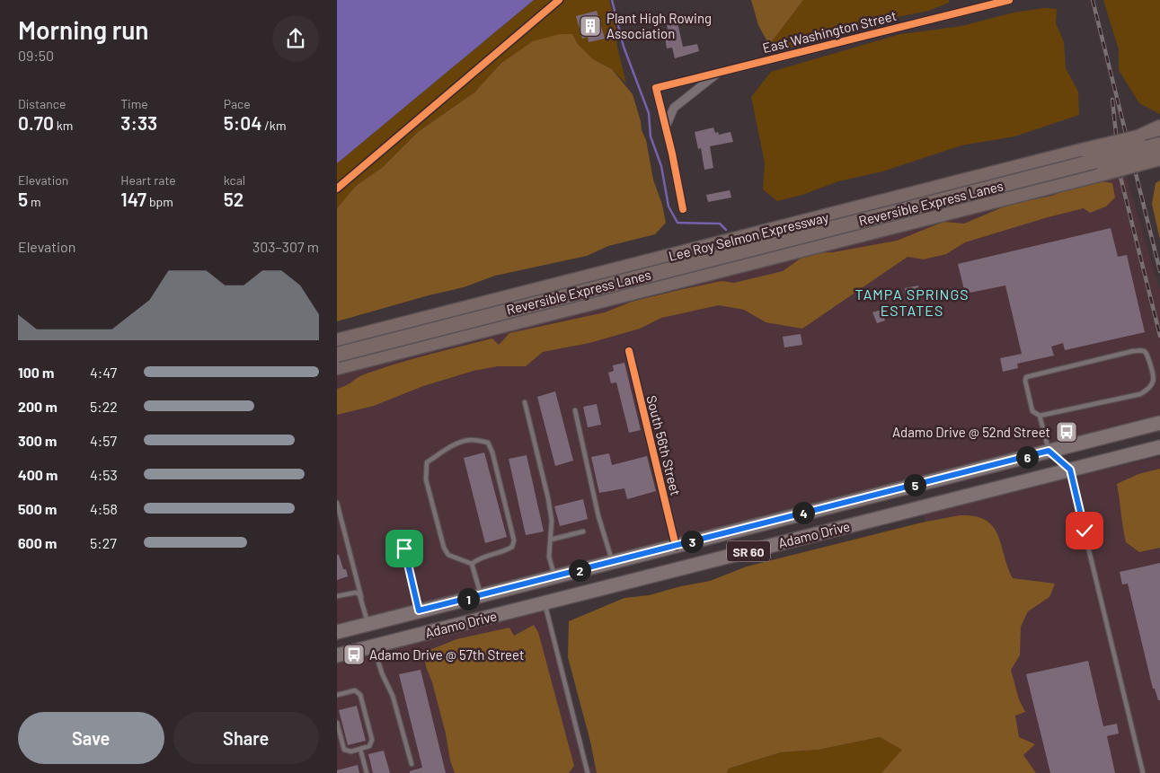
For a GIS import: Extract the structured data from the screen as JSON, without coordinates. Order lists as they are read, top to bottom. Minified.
{"streets":{"highway":["Reversible Express Lanes","Lee Roy Selmon Expressway"],"main road":["Adamo Drive","SR 60"],"street":["East Washington Street","South 56th Street"]},"crossings":[["Reversible Express Lanes","Lee Roy Selmon Expressway"],["South 56th Street","Adamo Drive"]],"districts":["TAMPA SPRINGS ESTATES"],"places":{"building":["Plant High Rowing Association"],"bus stop":["Adamo Drive @ 52nd Street","Adamo Drive @ 57th Street"]},"page":{"heading":["Morning run","09:50"],"stats":[["Distance","0.70 km"],["Time","3:33"],["Pace","5:04 /km"],["Elevation","5 m"],["Heart rate","147 bpm"],["kcal","52"]],"chart":["Elevation","303–307 m"],"list":[{"name":"100 m","note":"4:47"},{"name":"200 m","note":"5:22"},{"name":"300 m","note":"4:57"},{"name":"400 m","note":"4:53"},{"name":"500 m","note":"4:58"},{"name":"600 m","note":"5:27"}],"pins":["6","5","4","3","2","1"],"buttons":["Save","Share"]}}
